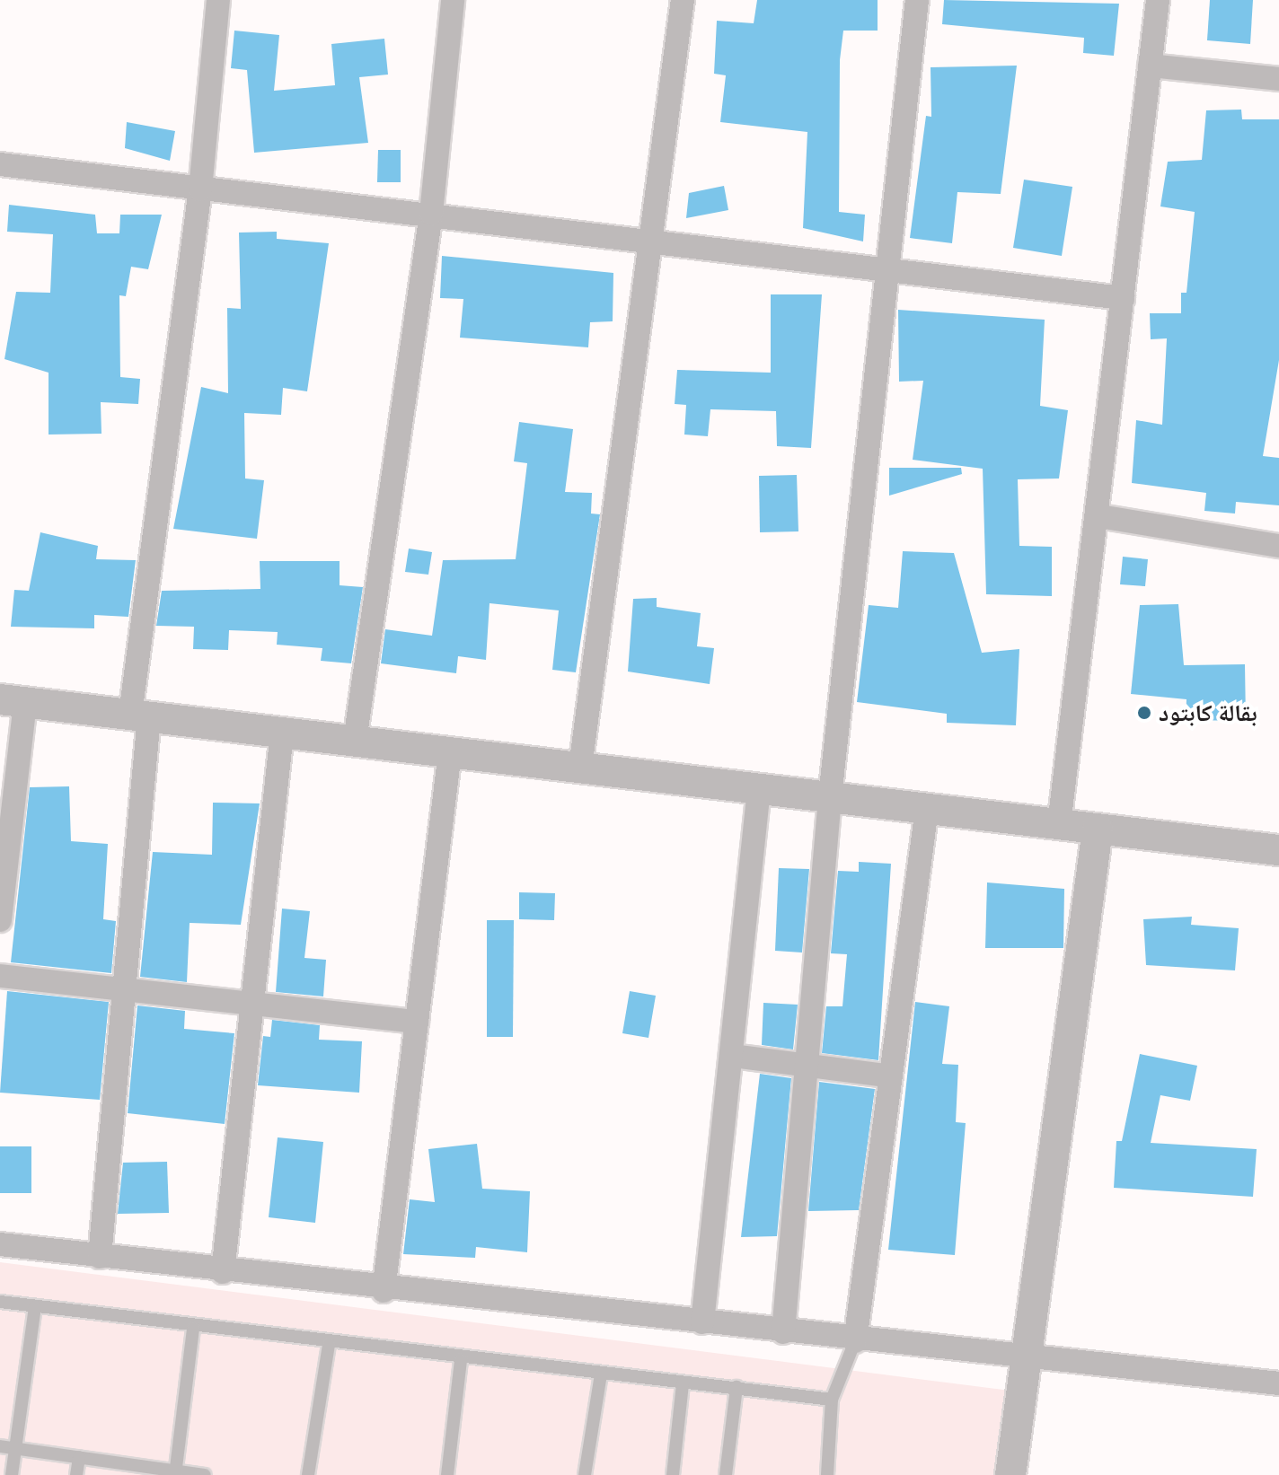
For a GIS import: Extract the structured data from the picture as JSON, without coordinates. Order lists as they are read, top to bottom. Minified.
{"places":["بقالة كابتود"]}
